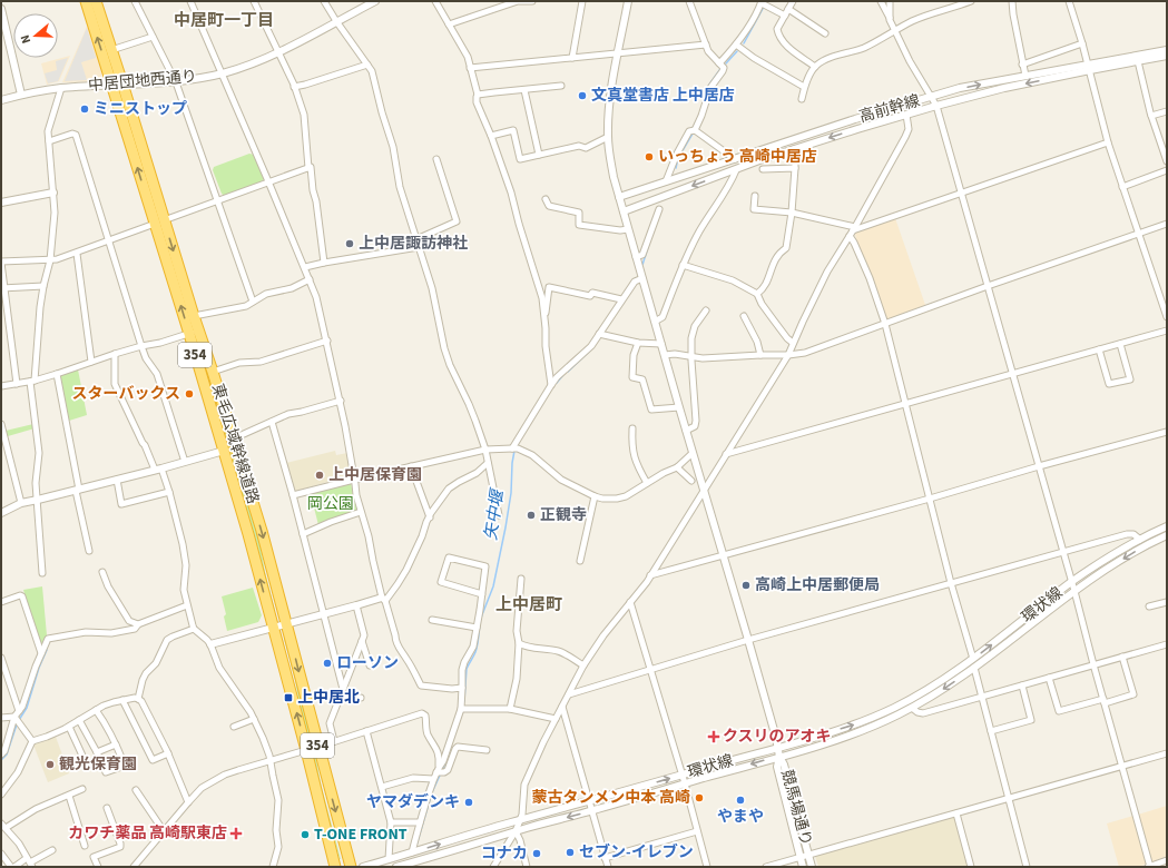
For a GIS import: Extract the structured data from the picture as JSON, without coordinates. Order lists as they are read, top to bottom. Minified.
{"streets":{"highway":["354","東毛広域幹線道路"],"street":["中居団地西通り","高前幹線","環状線","競馬場通り"]},"crossings":[["中居団地西通り","東毛広域幹線道路"],["環状線","競馬場通り"]],"districts":["中居町一丁目","上中居町"],"water":["矢中堰"],"parks":["岡公園"],"places":{"other":["文真堂書店 上中居店","ミニストップ","いっちょう 高崎中居店","上中居諏訪神社","スターバックス","上中居保育園","正観寺","高崎上中居郵便局","ローソン","観光保育園","蒙古タンメン中本 高崎","やまや","ヤマダデンキ","T-ONE FRONT","セブン-イレブン","コナカ"],"transit":["上中居北"],"health":["クスリのアオキ","カワチ薬品 高崎駅東店"]},"north":"left"}
